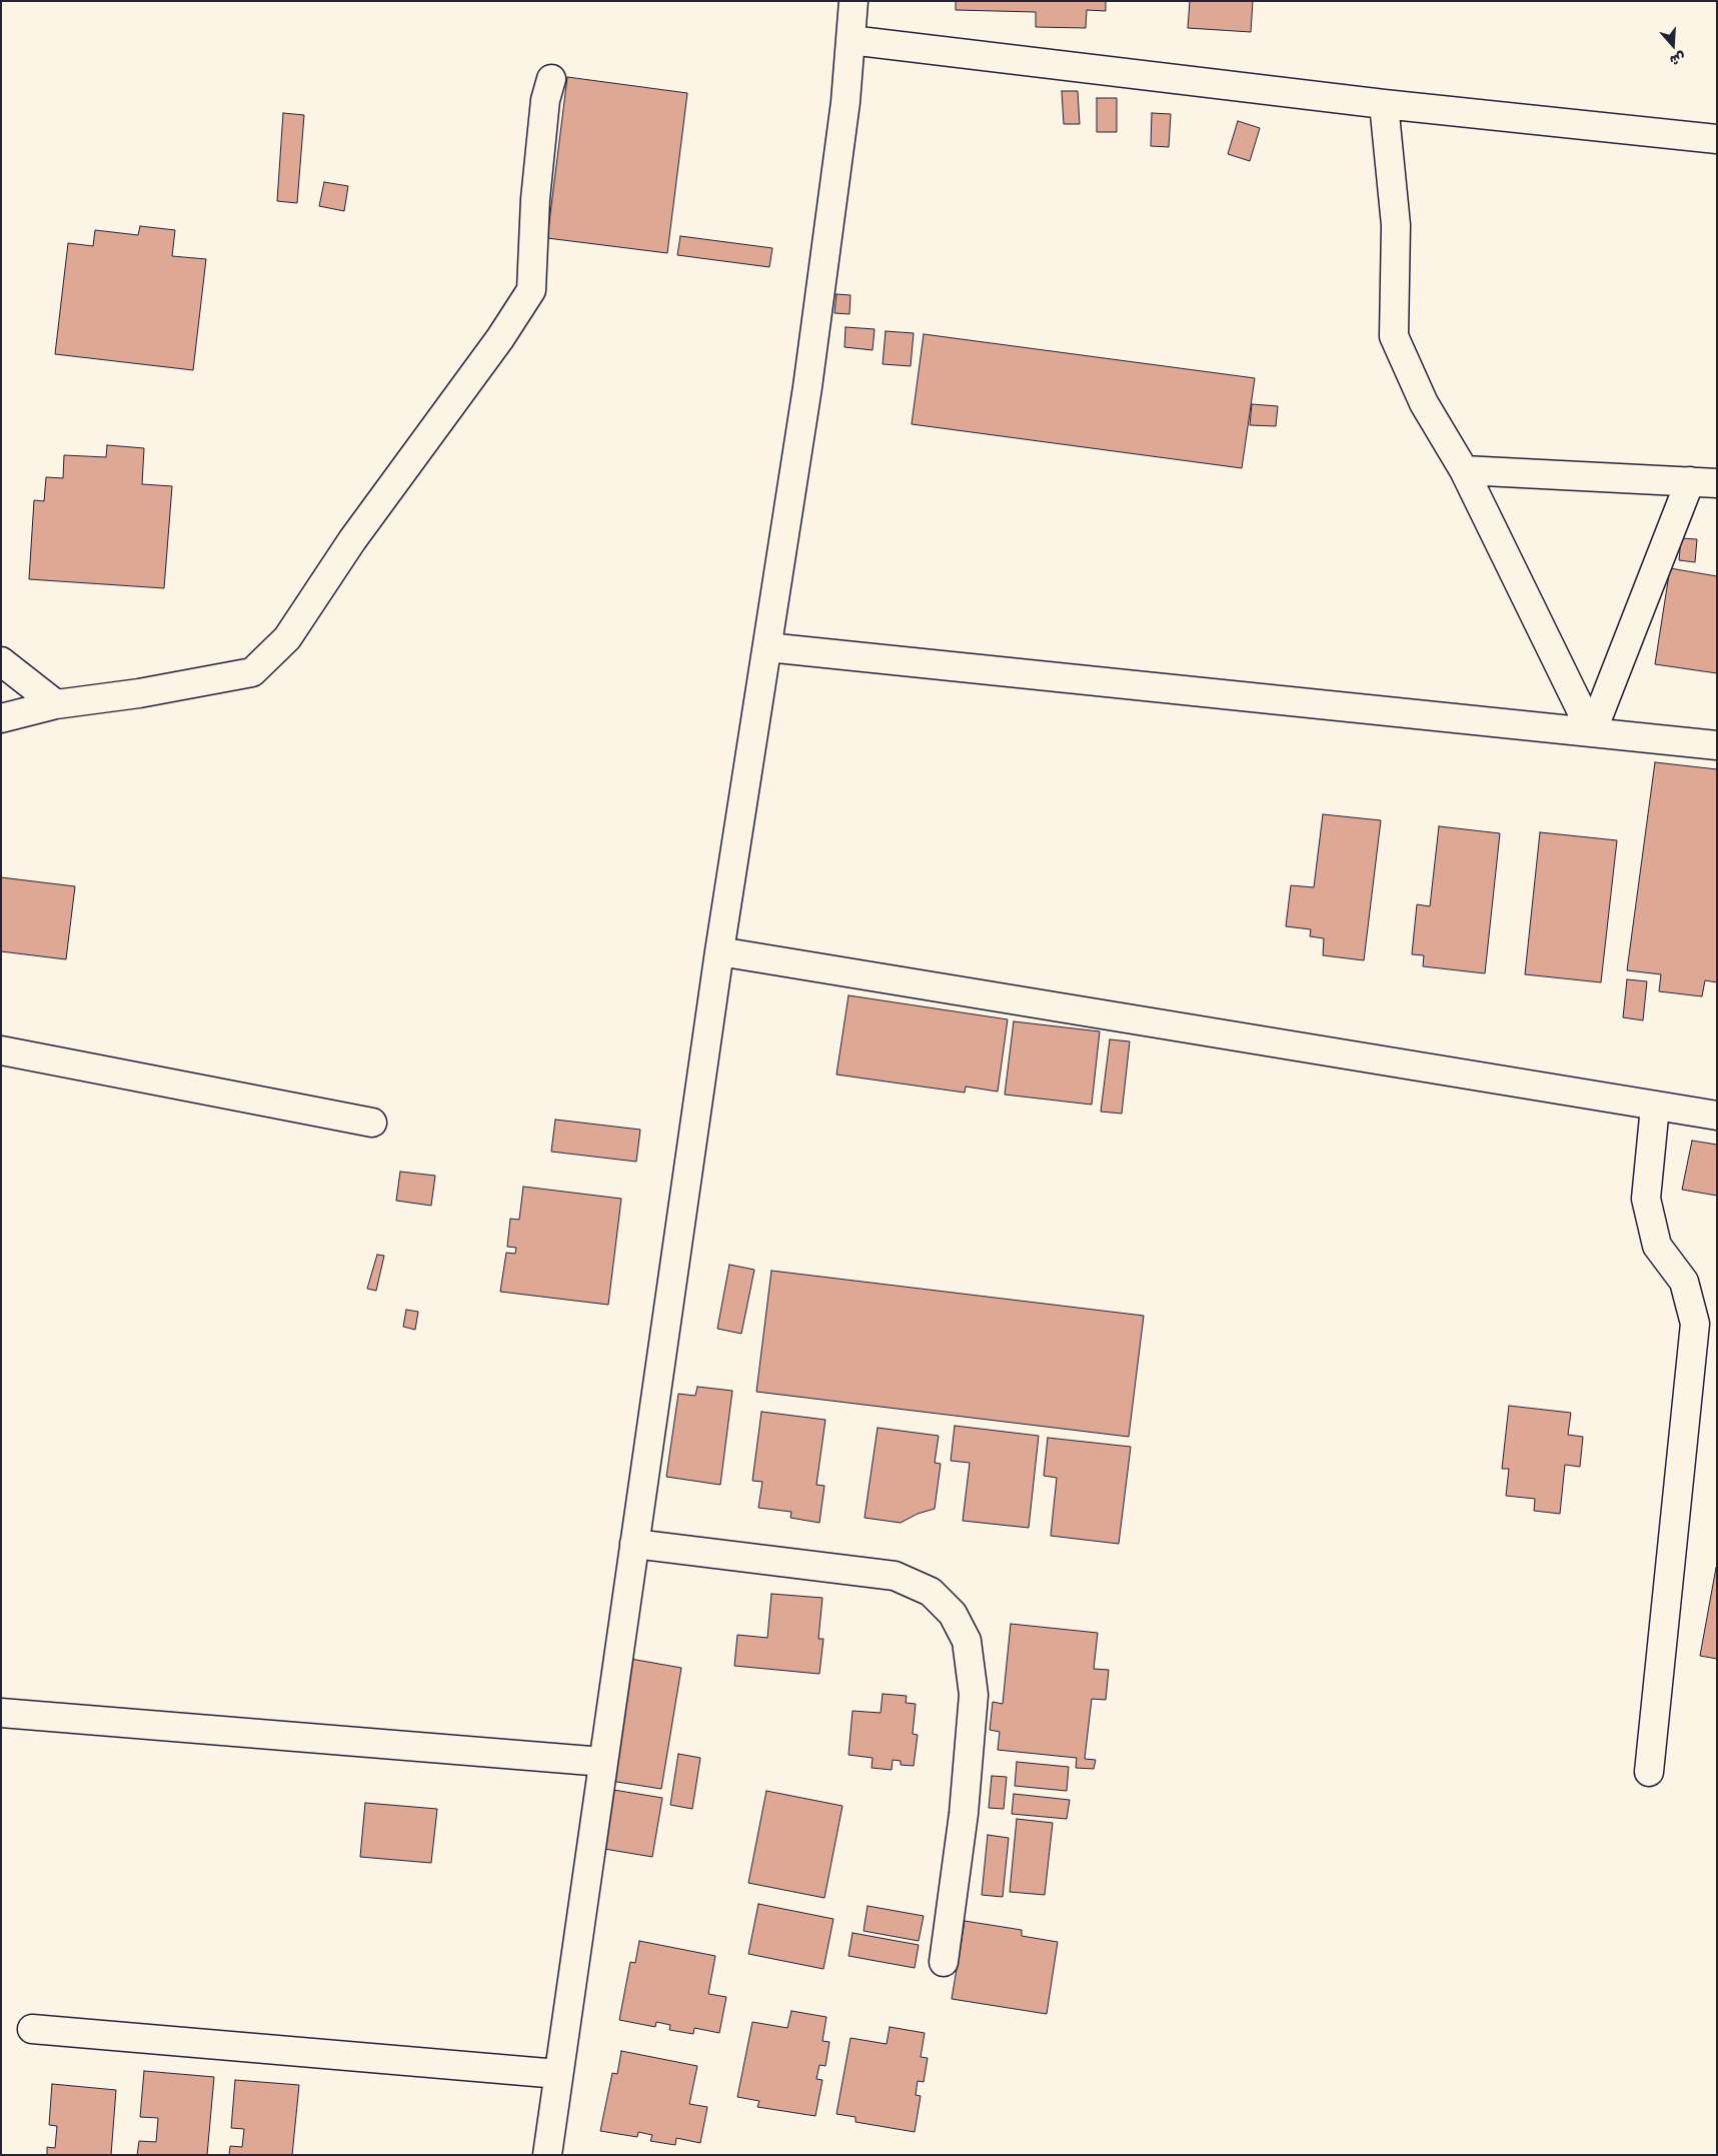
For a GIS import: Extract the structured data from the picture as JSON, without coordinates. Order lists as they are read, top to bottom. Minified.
{"north":"bottom"}
